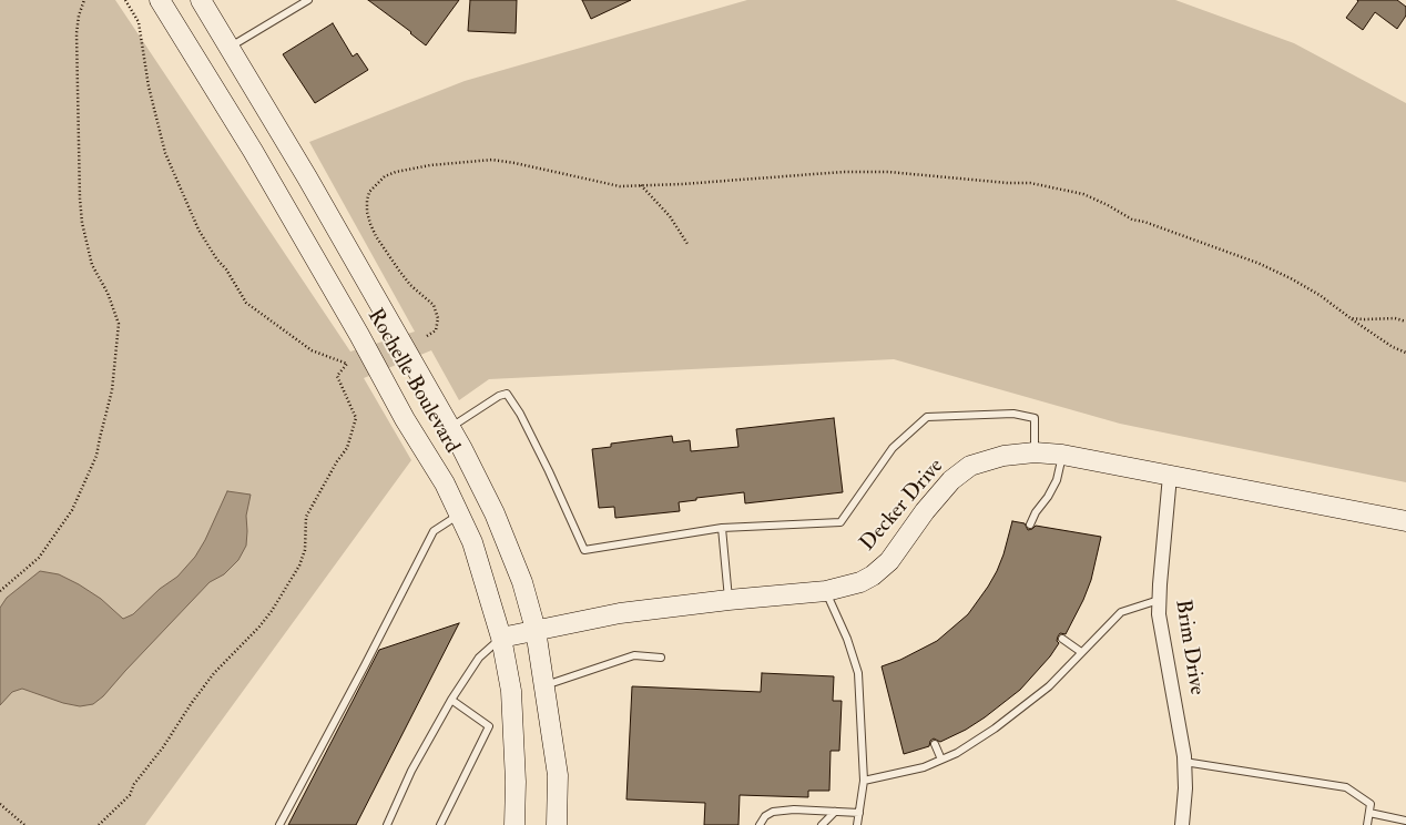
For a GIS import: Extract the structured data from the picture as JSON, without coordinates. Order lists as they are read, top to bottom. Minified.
{"streets":{"main road":["Rochelle Boulevard","Decker Drive"],"street":["Brim Drive"]},"crossings":[["Rochelle Boulevard","Decker Drive"],["Decker Drive","Brim Drive"]]}
